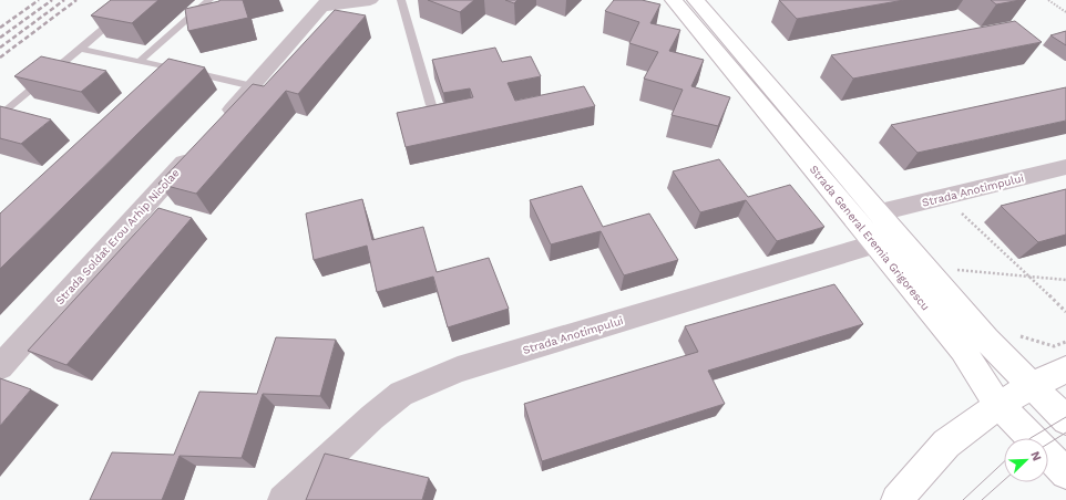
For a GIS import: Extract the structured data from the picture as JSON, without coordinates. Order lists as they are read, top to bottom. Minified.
{"streets":{"street":["Strada Anotimpului","Strada Soldat Erou Arhip Nicolae","Strada General Eremia Grigorescu"]},"crossings":[["Strada Anotimpului","Strada General Eremia Grigorescu"]],"north":"top right"}
